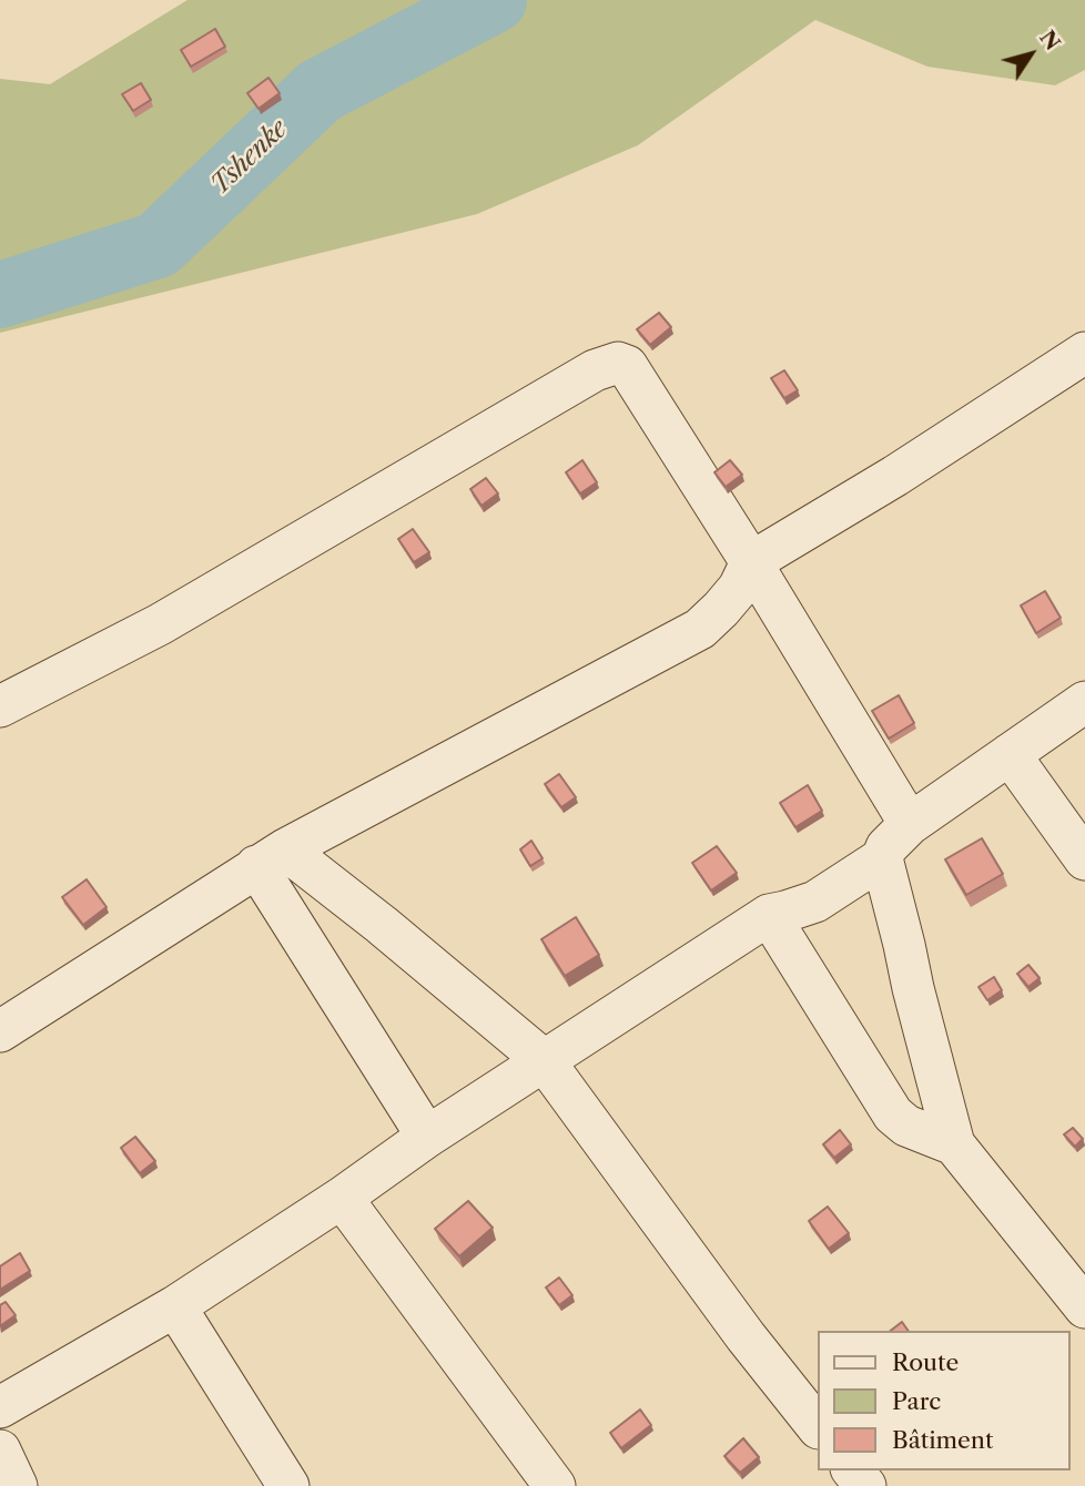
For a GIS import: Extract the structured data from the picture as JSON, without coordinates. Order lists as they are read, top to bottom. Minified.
{"water":["Tshenke"],"legend":["Route","Parc","Bâtiment"],"north":"top right"}
